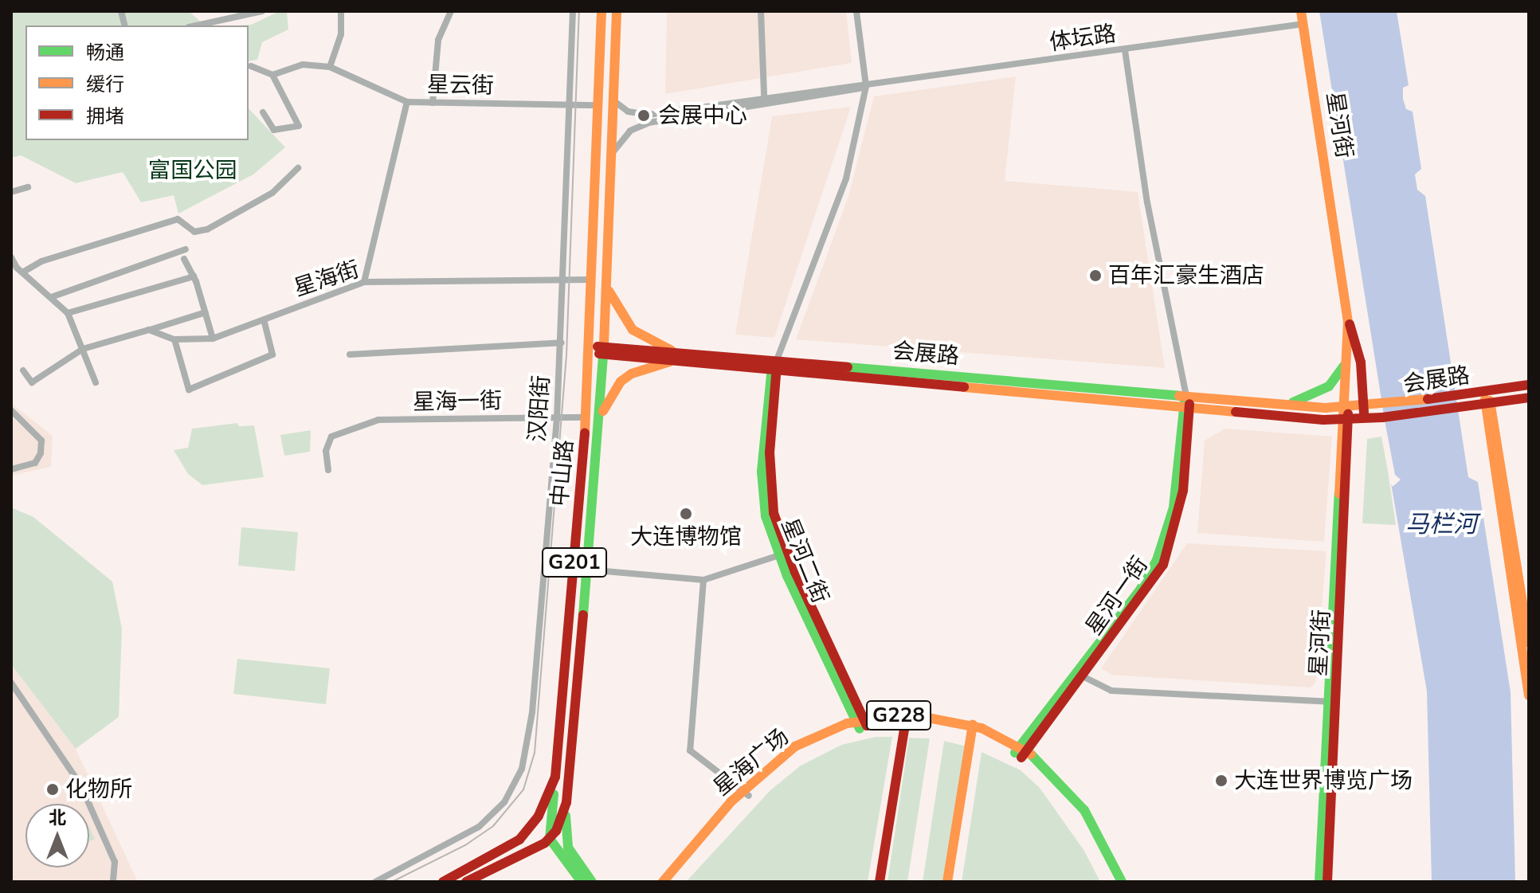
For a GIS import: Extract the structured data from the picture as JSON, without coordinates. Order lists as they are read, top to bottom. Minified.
{"streets":{"main road":["星河街","会展路","中山路","星河二街","G201","星河一街","G228","星海广场"],"street":["体坛路","星云街","星海街","星海一街","汉阳街"]},"crossings":[["体坛路","星河街"],["体坛路","中山路"],["体坛路","星河二街"],["体坛路","星河一街"],["星云街","汉阳街"],["星云街","中山路"],["星河街","会展路"],["星海街","汉阳街"],["星海街","中山路"],["会展路","中山路"],["会展路","星河二街"],["会展路","星河一街"],["星海一街","汉阳街"],["星海一街","中山路"],["星河二街","星海广场"],["星河一街","星海广场"]],"water":["马栏河"],"parks":["富国公园"],"places":["会展中心","百年汇豪生酒店","大连博物馆","大连世界博览广场","化物所"],"legend":["畅通","缓行","拥堵"],"north":"top"}
